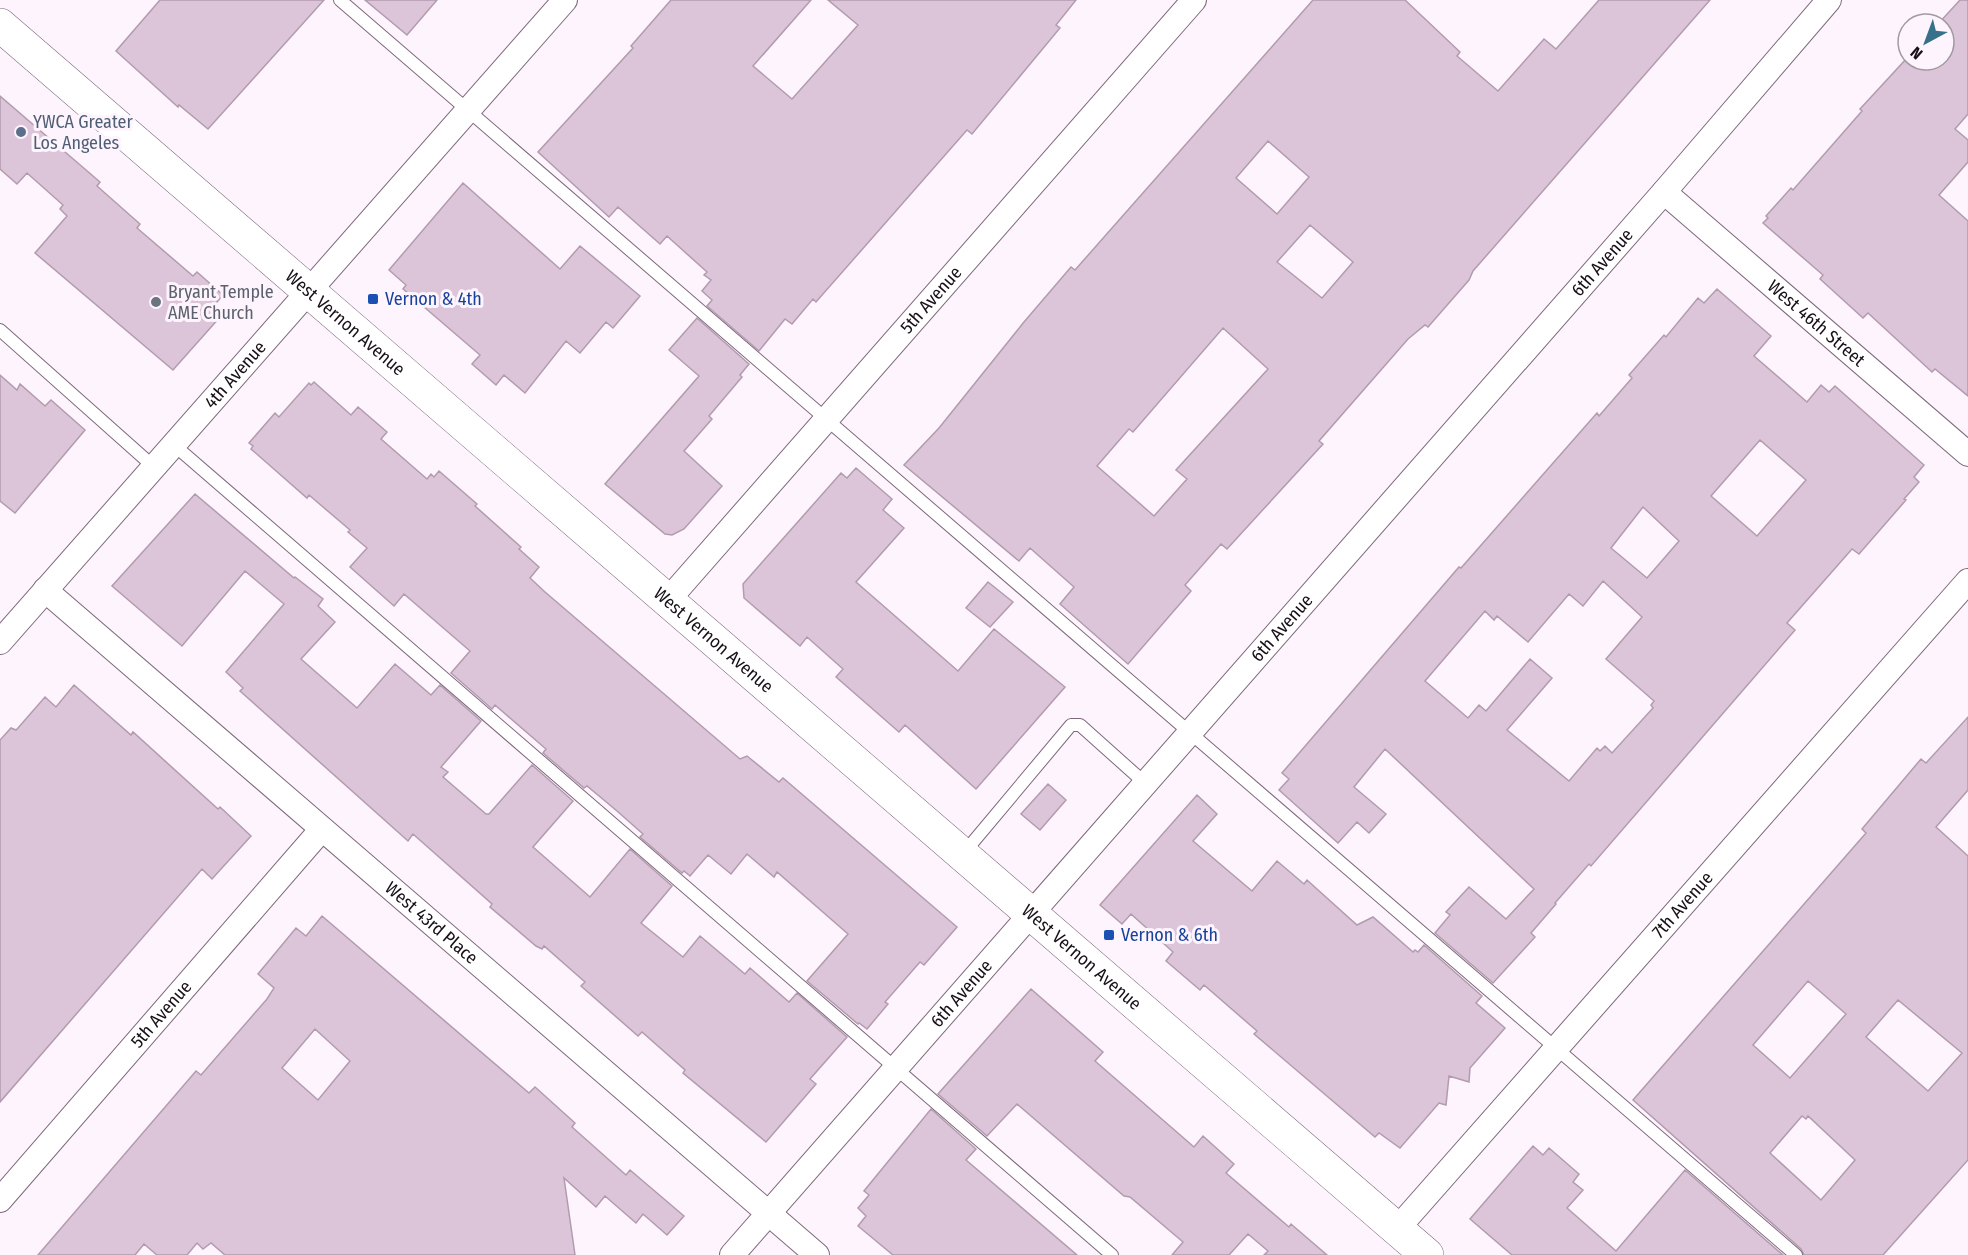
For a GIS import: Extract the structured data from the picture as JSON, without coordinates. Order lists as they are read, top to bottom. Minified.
{"streets":{"main road":["West Vernon Avenue"],"street":["6th Avenue","5th Avenue","West 46th Street","4th Avenue","7th Avenue","West 43rd Place"]},"crossings":[["6th Avenue","West Vernon Avenue"],["6th Avenue","West 46th Street"],["6th Avenue","West 43rd Place"],["5th Avenue","West Vernon Avenue"],["5th Avenue","West 43rd Place"],["West Vernon Avenue","4th Avenue"],["West Vernon Avenue","7th Avenue"],["4th Avenue","West 43rd Place"]],"places":{"other":["YWCA Greater Los Angeles","Bryant Temple AME Church"],"transit":["Vernon & 4th","Vernon & 6th"]},"north":"bottom left"}
